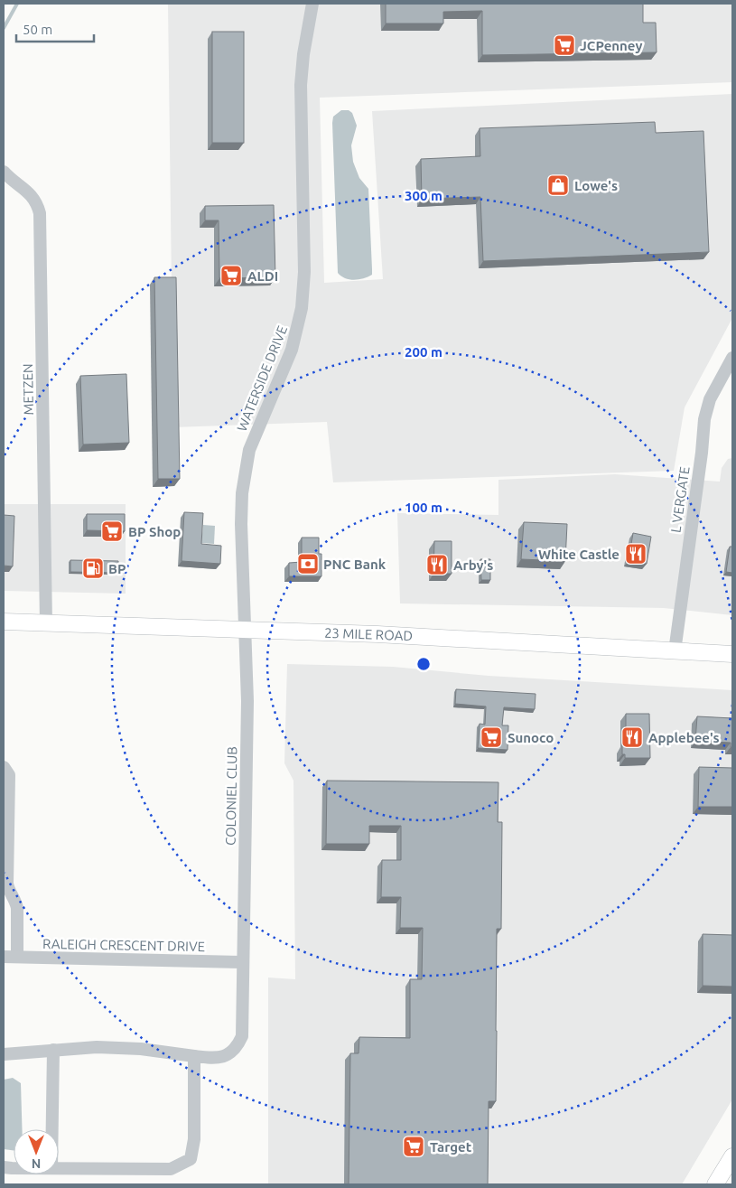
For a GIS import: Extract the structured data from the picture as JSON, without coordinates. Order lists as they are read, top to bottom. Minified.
{"streets":{"main road":["23 MILE ROAD"],"street":["WATERSIDE DRIVE","METZEN","L VERGATE","COLONIEL CLUB","RALEIGH CRESCENT DRIVE"]},"crossings":[["WATERSIDE DRIVE","23 MILE ROAD"],["WATERSIDE DRIVE","COLONIEL CLUB"],["METZEN","23 MILE ROAD"],["L VERGATE","23 MILE ROAD"],["23 MILE ROAD","COLONIEL CLUB"],["COLONIEL CLUB","RALEIGH CRESCENT DRIVE"]],"places":{"supermarket":["JCPenney","ALDI","BP Shop","Sunoco","Target"],"shop":["Lowe's"],"restaurant":["White Castle","Arby's","Applebee's"],"bank":["PNC Bank"],"fuel station":["BP"]},"scale_bar":"50 m","north":"bottom","rings":["300 m","200 m","100 m"]}
